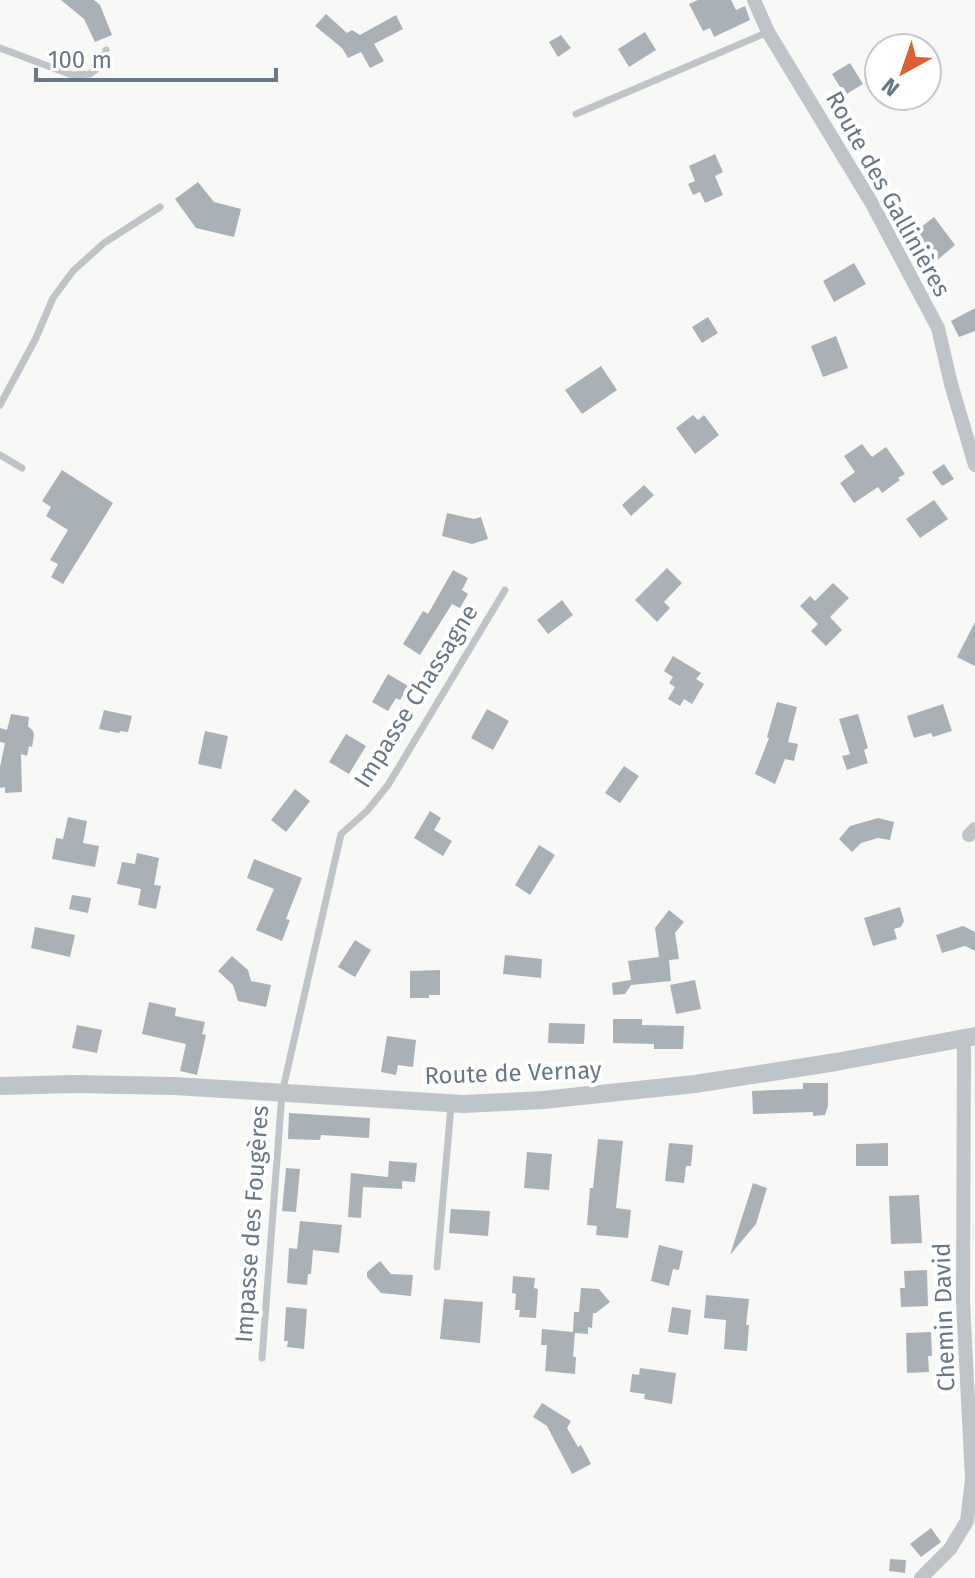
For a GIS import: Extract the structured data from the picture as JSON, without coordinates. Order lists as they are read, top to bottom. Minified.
{"streets":{"street":["Route des Gallinières","Route de Vernay","Chemin David"],"lane":["Impasse Chassagne","Impasse des Fougères"]},"crossings":[["Impasse Chassagne","Route de Vernay"],["Impasse Chassagne","Impasse des Fougères"],["Route de Vernay","Impasse des Fougères"],["Route de Vernay","Chemin David"]],"scale_bar":"100 m","north":"bottom left"}
